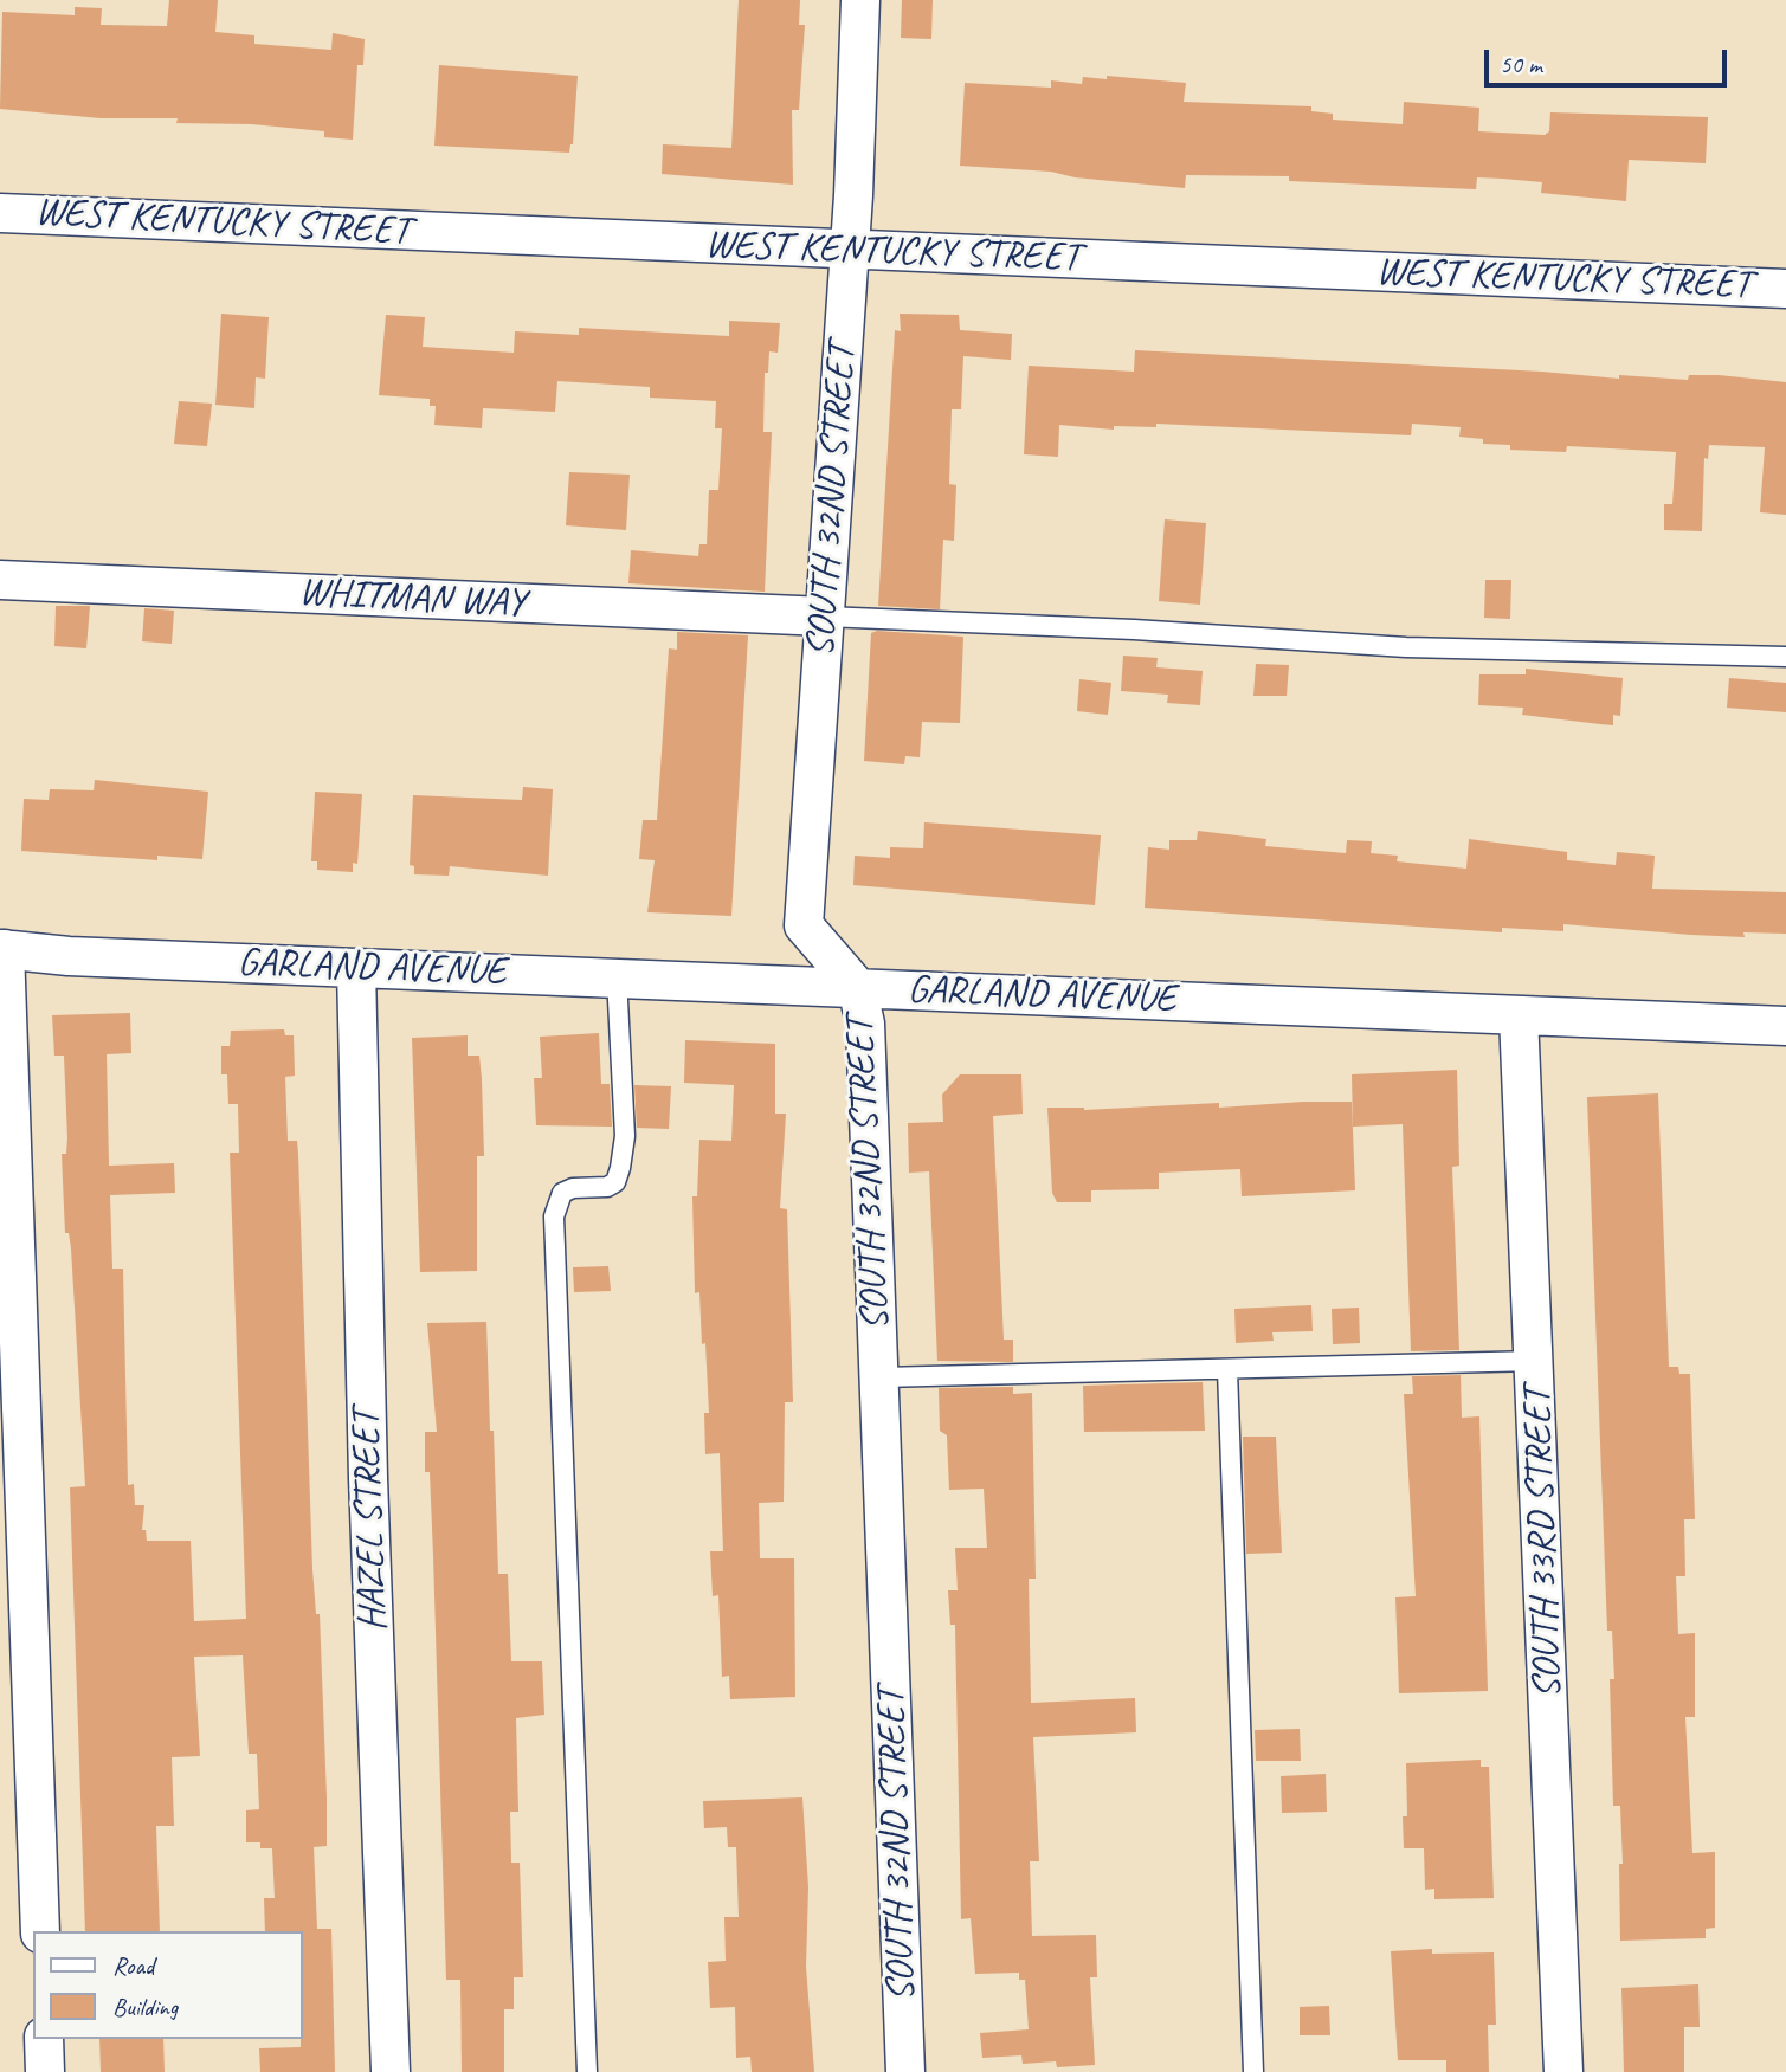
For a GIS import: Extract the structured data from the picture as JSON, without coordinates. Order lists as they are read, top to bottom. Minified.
{"streets":{"street":["WEST KENTUCKY STREET","SOUTH 32ND STREET","WHITMAN WAY","GARLAND AVENUE","HAZEL STREET","SOUTH 33RD STREET"]},"crossings":[["WEST KENTUCKY STREET","SOUTH 32ND STREET"],["SOUTH 32ND STREET","WHITMAN WAY"],["SOUTH 32ND STREET","GARLAND AVENUE"],["GARLAND AVENUE","HAZEL STREET"],["GARLAND AVENUE","SOUTH 33RD STREET"]],"legend":["Road","Building"],"scale_bar":"50 m"}
